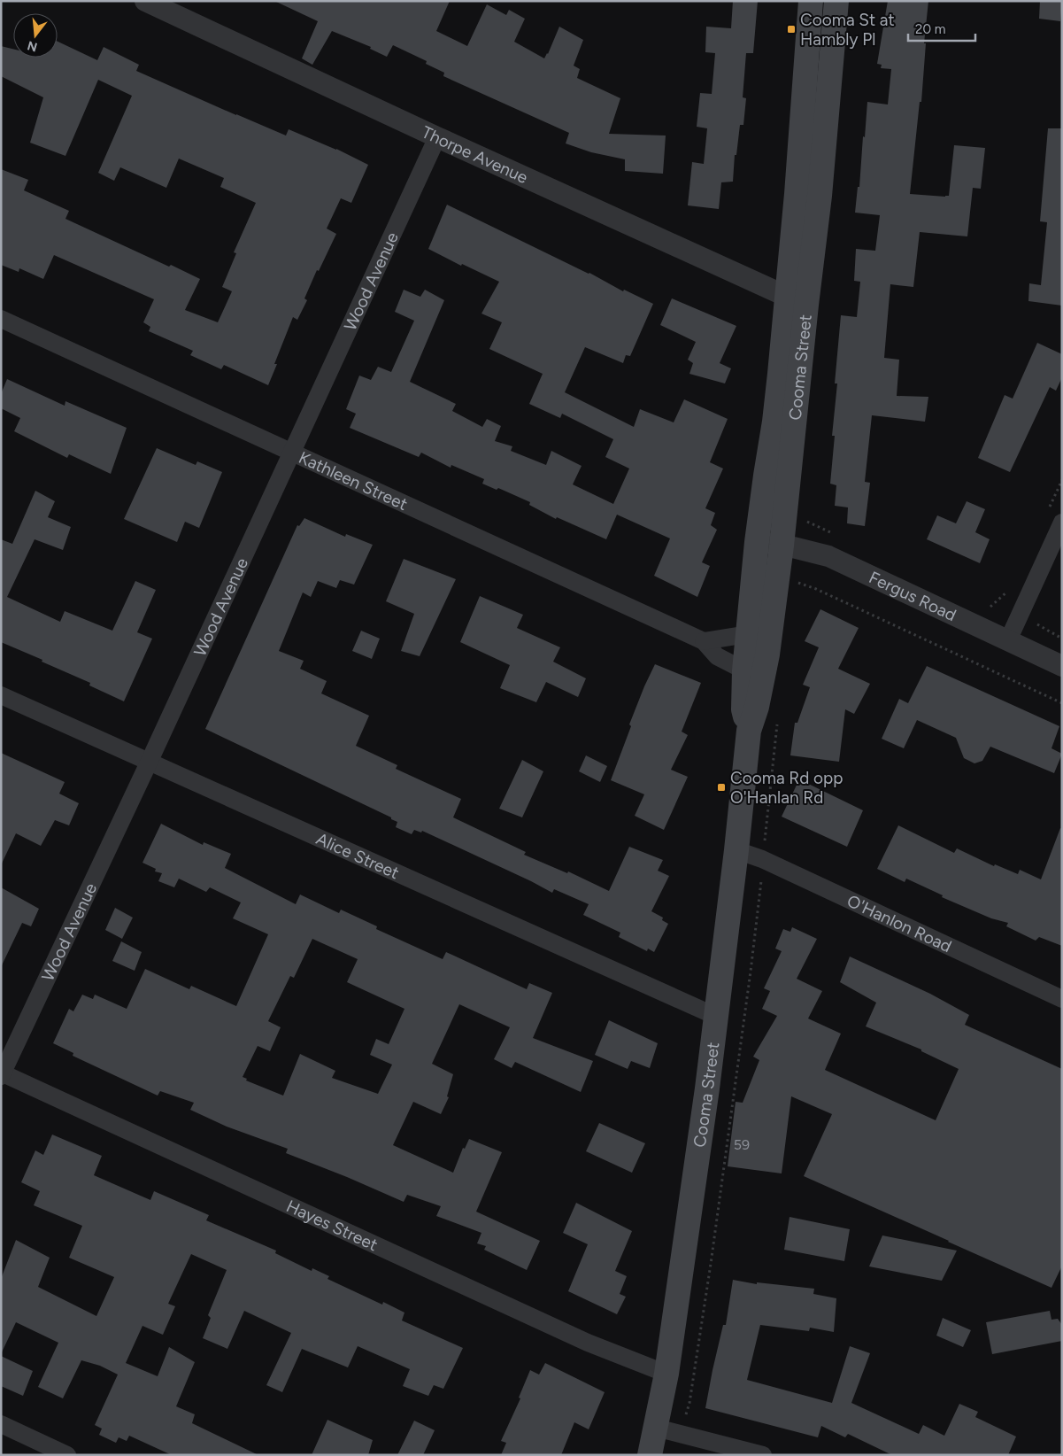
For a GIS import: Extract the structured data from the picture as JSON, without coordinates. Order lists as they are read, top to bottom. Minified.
{"streets":{"main road":["Cooma Street"],"street":["Thorpe Avenue","Wood Avenue","Kathleen Street","Fergus Road","Alice Street","O'Hanlon Road","Hayes Street"]},"crossings":[["Thorpe Avenue","Wood Avenue"],["Thorpe Avenue","Cooma Street"],["Wood Avenue","Kathleen Street"],["Wood Avenue","Alice Street"],["Wood Avenue","Hayes Street"],["Cooma Street","Kathleen Street"],["Cooma Street","Fergus Road"],["Cooma Street","Alice Street"],["Cooma Street","O'Hanlon Road"],["Cooma Street","Hayes Street"]],"places":{"transit":["Cooma St at Hambly Pl","Cooma Rd opp O'Hanlan Rd"]},"house_numbers":["59"],"scale_bar":"20 m","north":"bottom"}
